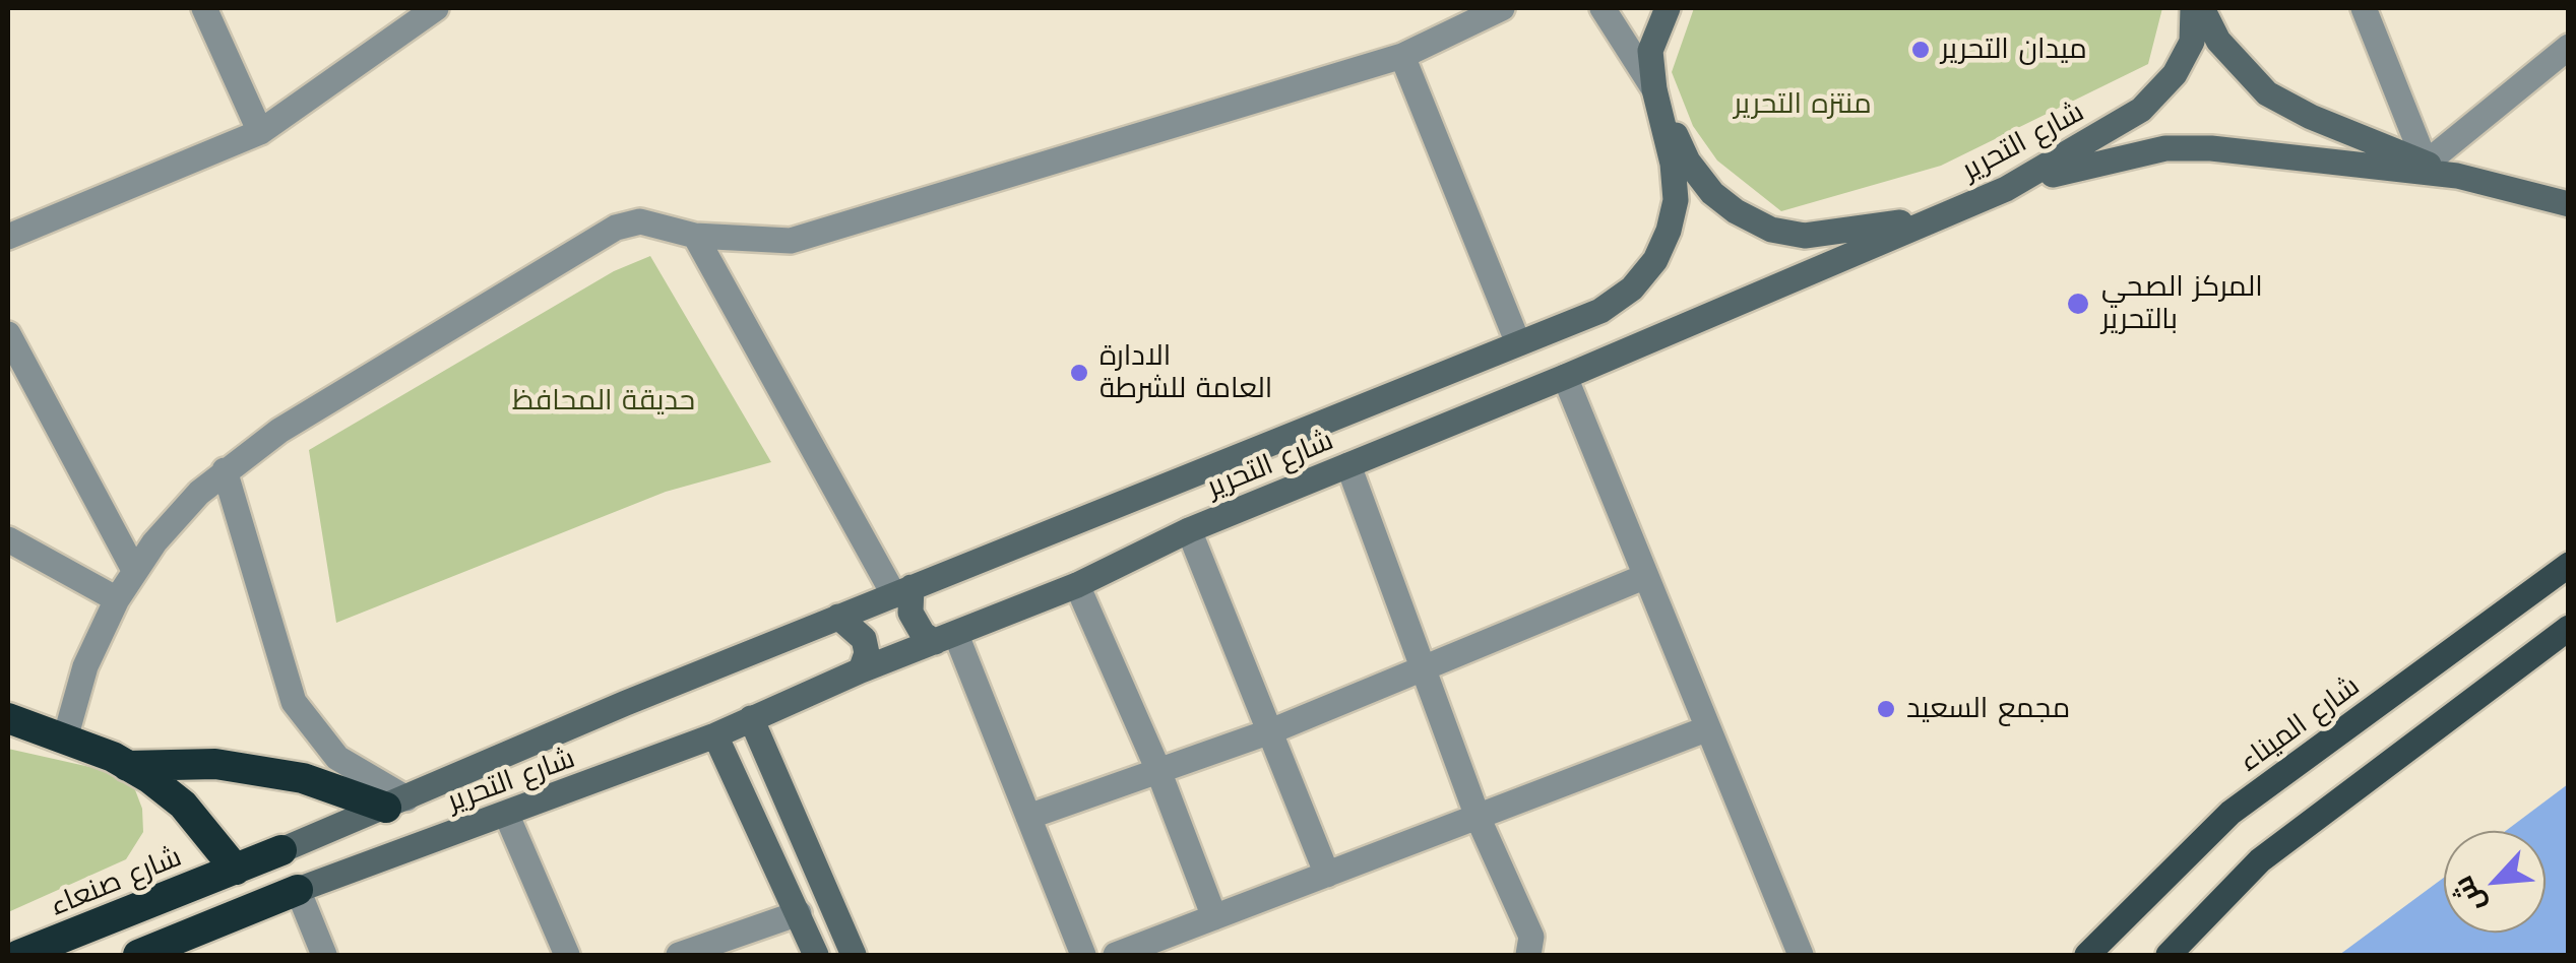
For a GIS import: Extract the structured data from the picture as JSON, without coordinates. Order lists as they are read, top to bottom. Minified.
{"streets":{"highway":["شارع صنعاء"],"main road":["شارع التحرير","شارع الميناء"]},"crossings":[["شارع التحرير","شارع صنعاء"]],"parks":["منتزه التحرير","حديقة المحافظ"],"places":["ميدان التحرير","المركز الصحي بالتحرير","الادارة العامة للشرطة","مجمع السعيد"],"north":"bottom left"}
